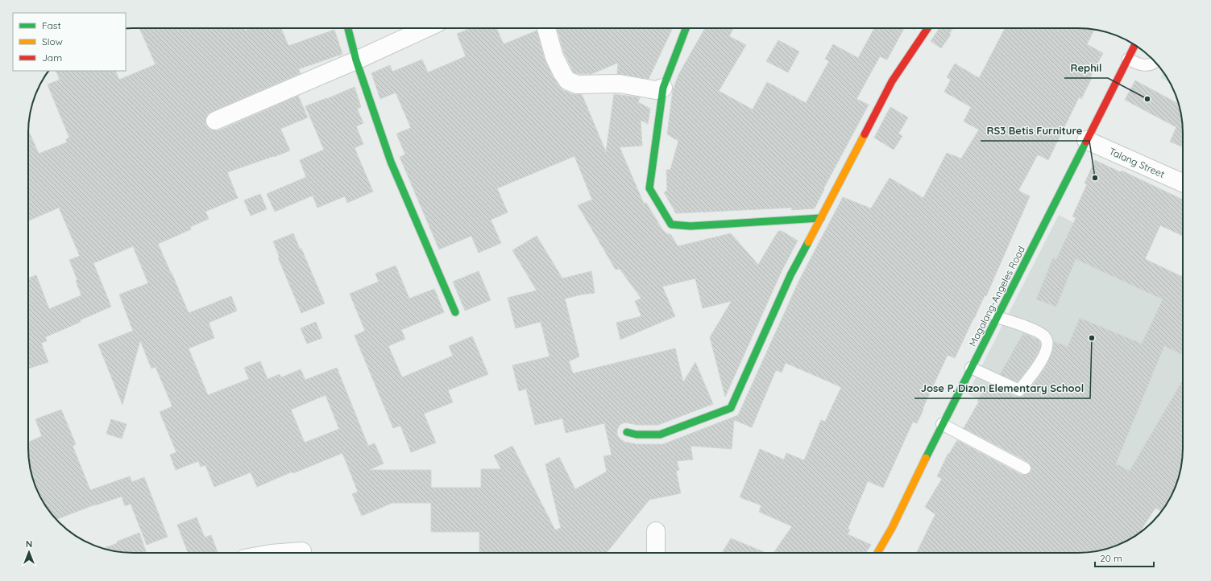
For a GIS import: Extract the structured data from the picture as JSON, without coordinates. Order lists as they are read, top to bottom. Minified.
{"streets":{"street":["Talang Street","Magalang-Angeles Road"]},"crossings":[["Talang Street","Magalang-Angeles Road"]],"places":["Rephil","RS3 Betis Furniture","Jose P. Dizon Elementary School"],"legend":["Fast","Slow","Jam"],"scale_bar":"20 m","north":"top"}
